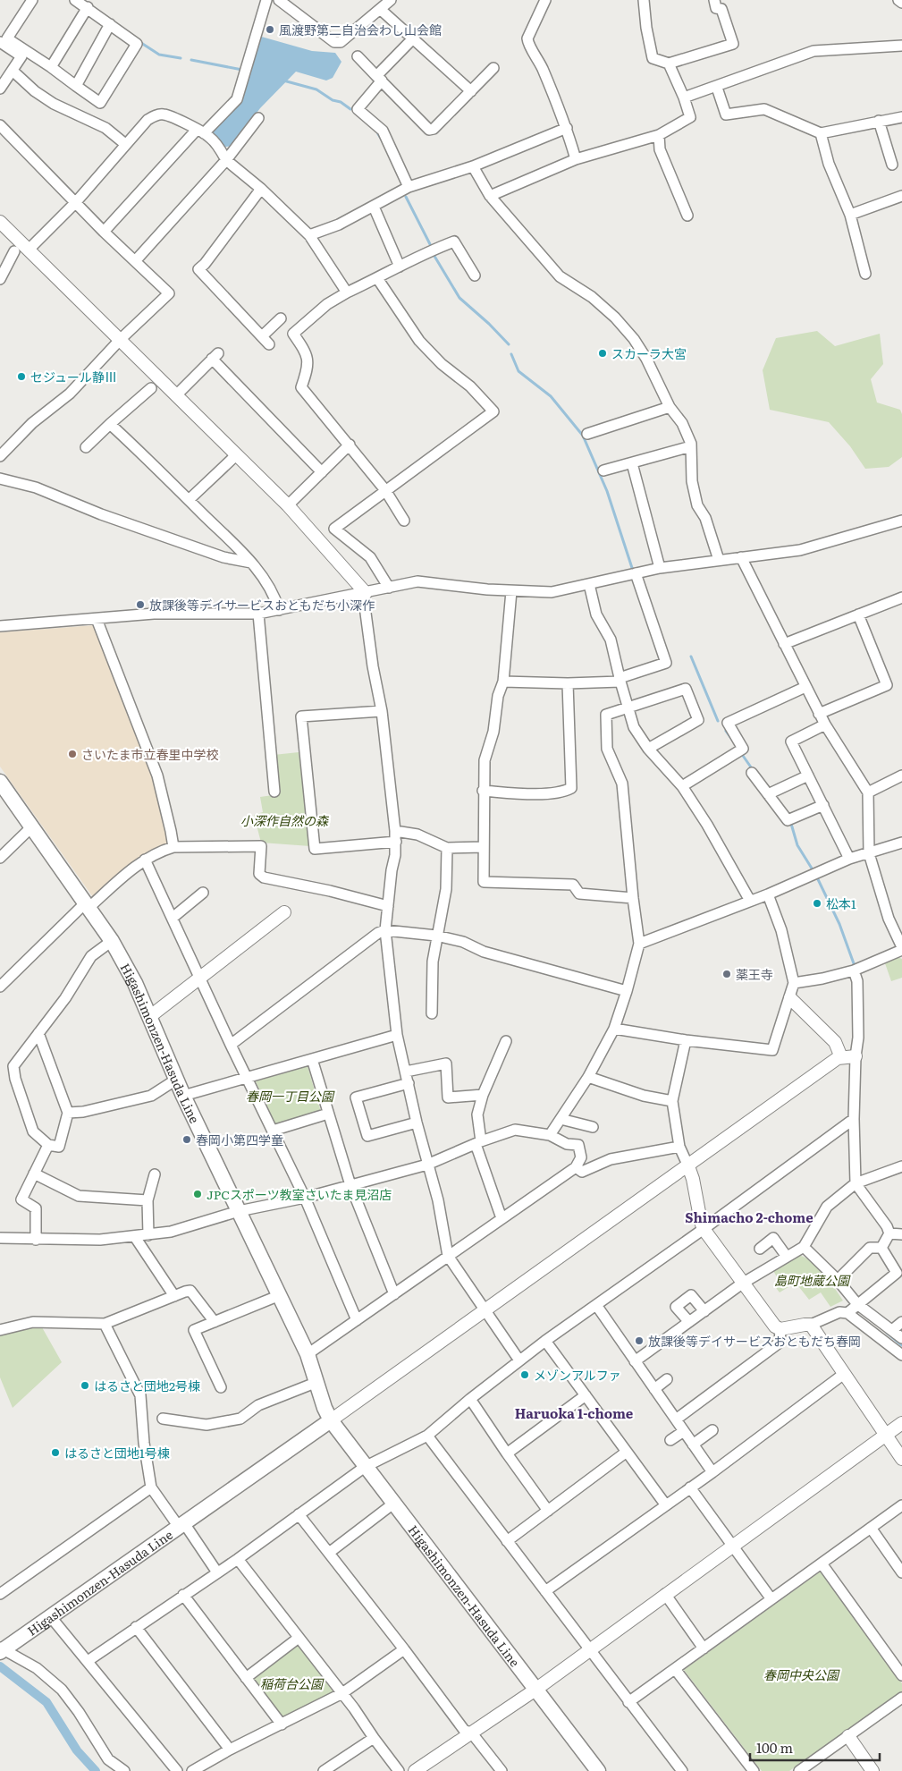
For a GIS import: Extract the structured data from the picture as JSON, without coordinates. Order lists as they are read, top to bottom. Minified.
{"streets":{"main road":["Higashimonzen-Hasuda Line"]},"districts":["Shimacho 2-chome","Haruoka 1-chome"],"parks":["小深作自然の森","春岡一丁目公園","島町地蔵公園","春岡中央公園","稲荷台公園"],"places":["風渡野第二自治会わし山会館","スカーラ大宮","セジュール静Ⅲ","放課後等デイサービスおともだち小深作","さいたま市立春里中学校","松本1","薬王寺","春岡小第四学童","JPCスポーツ教室さいたま見沼店","放課後等デイサービスおともだち春岡","メゾンアルファ","はるさと団地2号棟","はるさと団地1号棟"],"scale_bar":"100 m"}
